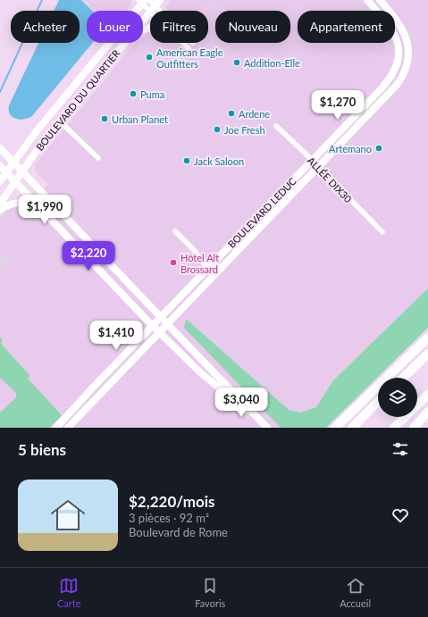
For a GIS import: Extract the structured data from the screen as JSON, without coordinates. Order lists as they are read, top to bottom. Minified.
{"streets":{"main road":["BOULEVARD DU QUARTIER","BOULEVARD LEDUC"],"street":["ALLÉE DIX30"]},"crossings":[["ALLÉE DIX30","BOULEVARD LEDUC"]],"places":["American Eagle Outfitters","Addition-Elle","Puma","Ardene","Urban Planet","Joe Fresh","Artemano","Jack Saloon","Hôtel Alt Brossard"],"page":{"chip":["Acheter","Louer","Filtres","Nouveau","Appartement"],"price":["$1,270","$1,990","$2,220","$1,410","$3,040"],"heading":"5 biens","list":[{"name":"$2,220/mois","note":"3 pièces · 92 m² · Boulevard de Rome"}],"tabs":["Carte","Favoris","Accueil"]}}
